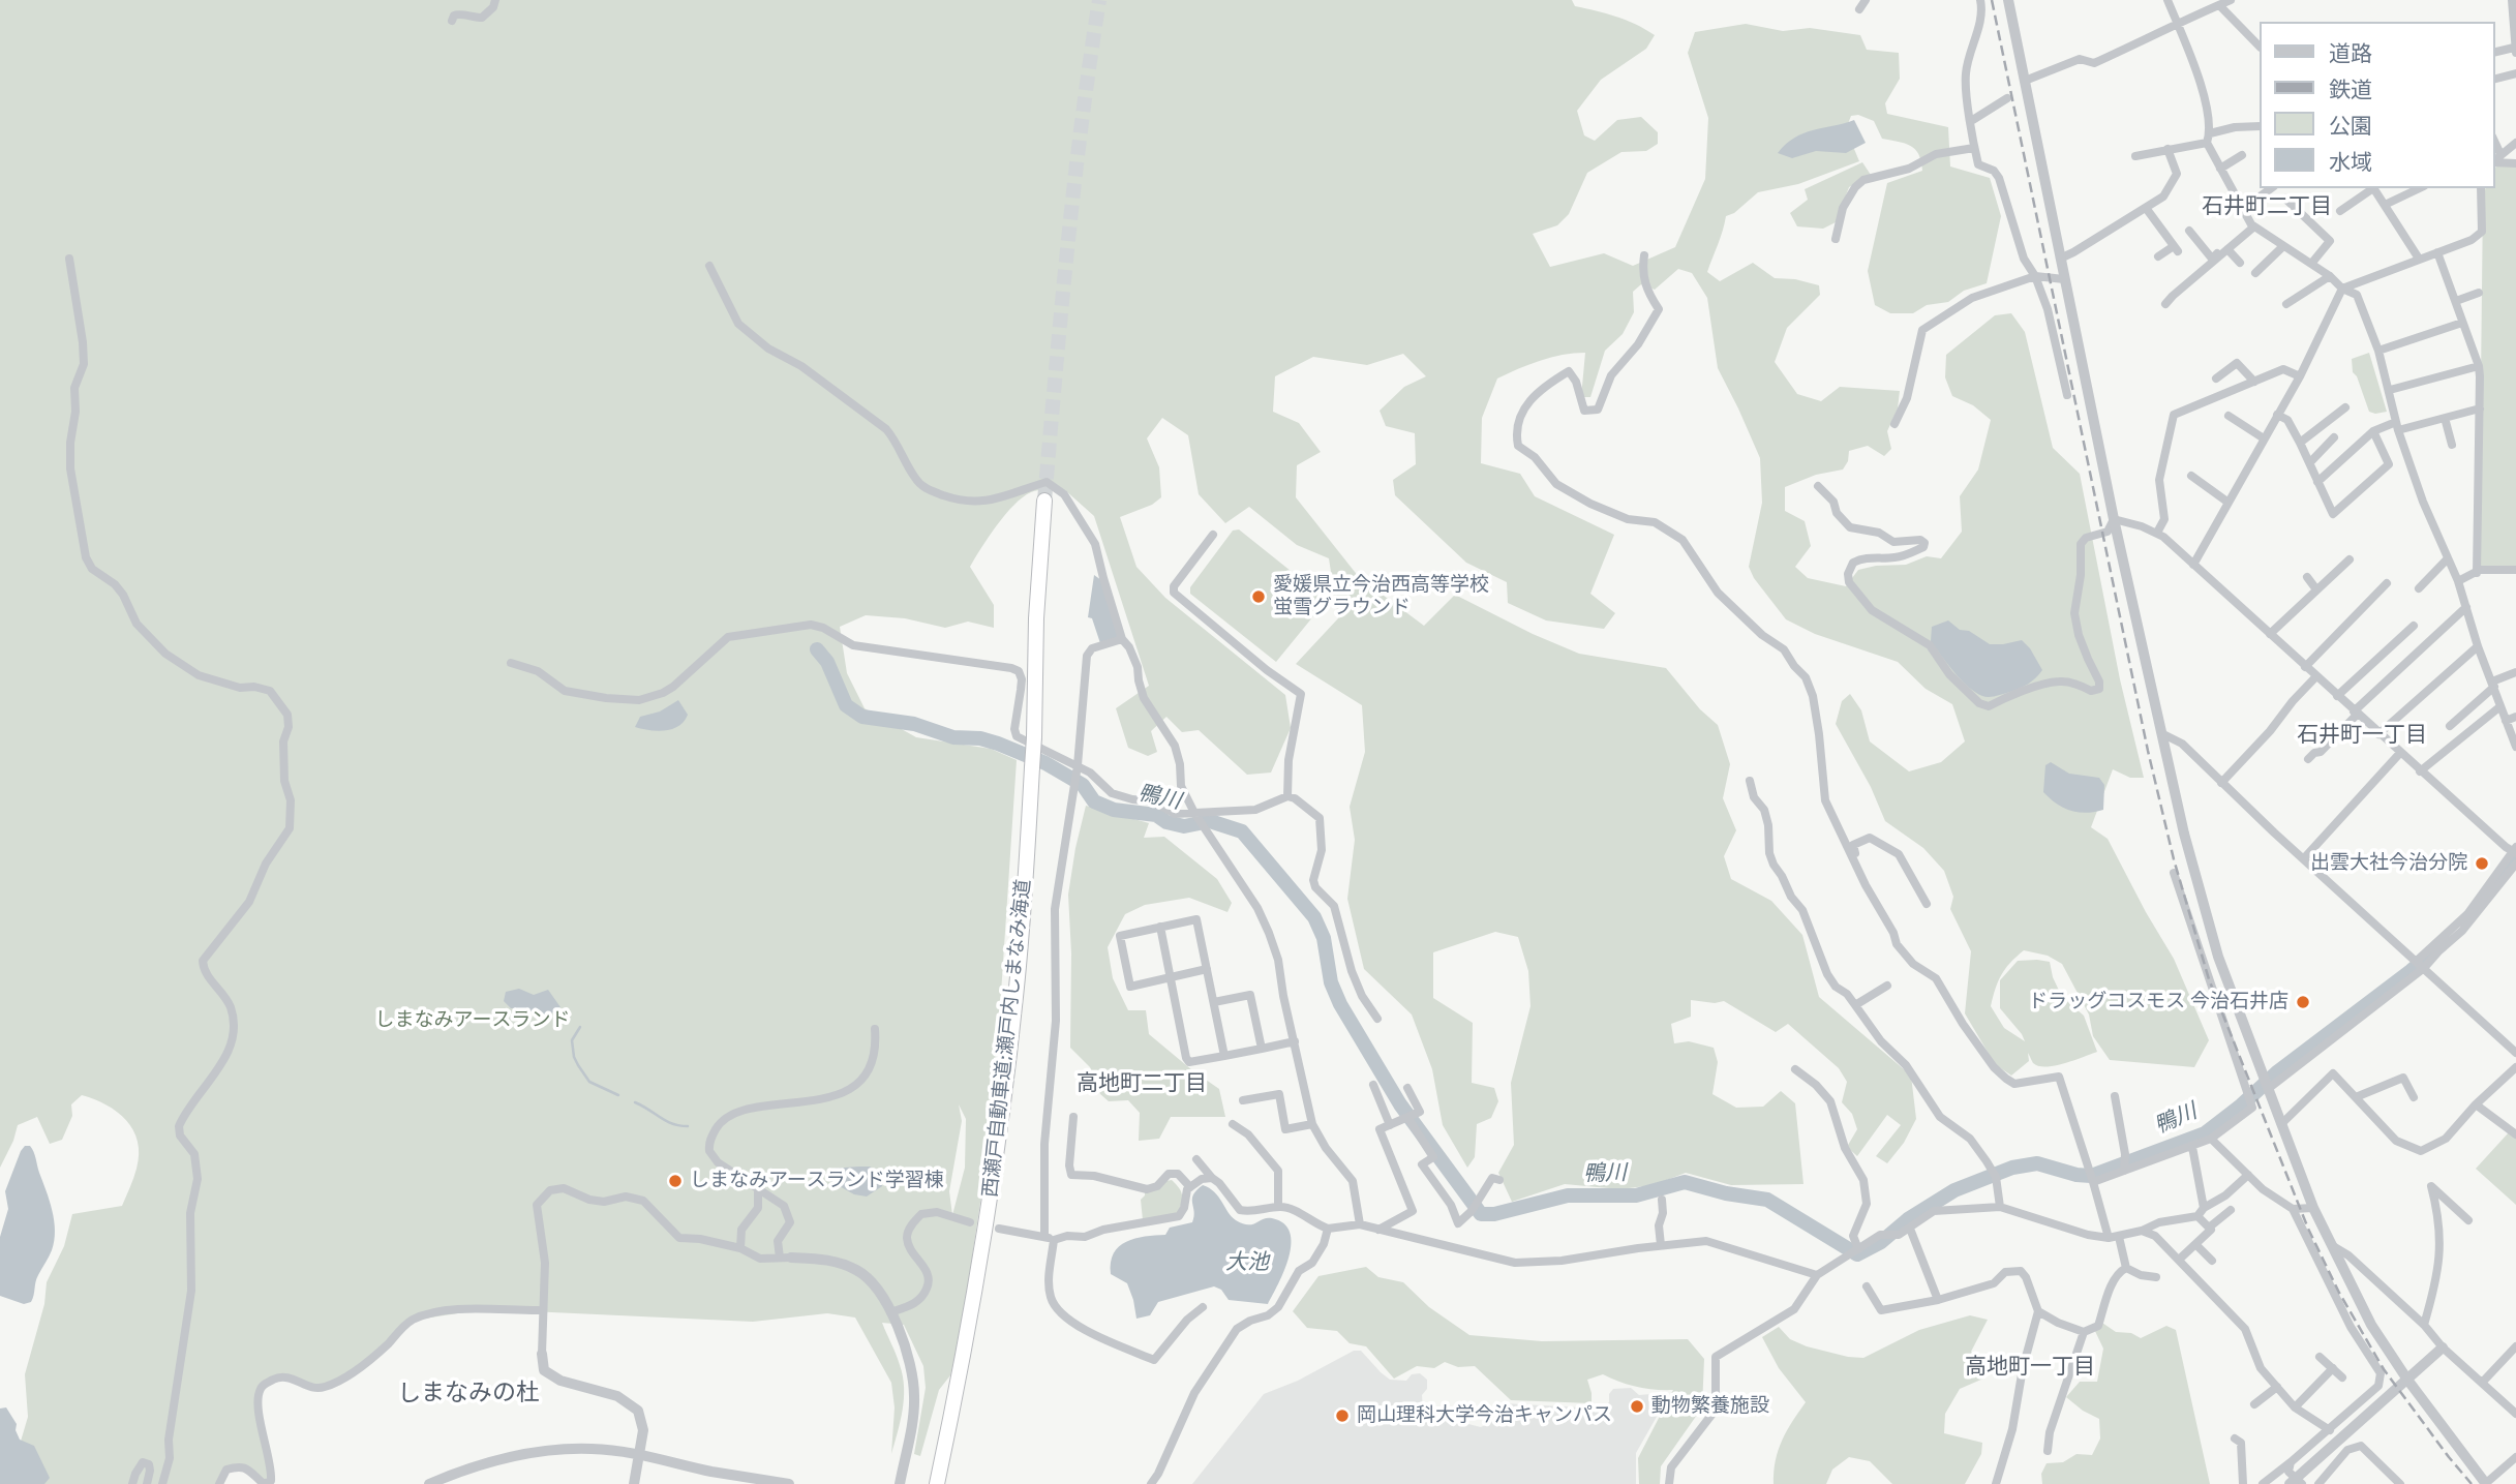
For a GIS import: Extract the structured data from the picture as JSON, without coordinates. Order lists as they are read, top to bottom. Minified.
{"streets":{"highway":["西瀬戸自動車道;瀬戸内しまなみ海道"]},"districts":["石井町二丁目","石井町一丁目","高地町二丁目","高地町一丁目","しまなみの杜"],"water":["鴨川","大池"],"parks":["しまなみアースランド"],"places":["愛媛県立今治西高等学校 蛍雪グラウンド","出雲大社今治分院","ドラッグコスモス 今治石井店","しまなみアースランド学習棟","動物繁養施設","岡山理科大学今治キャンパス"],"legend":["道路","鉄道","公園","水域"]}
